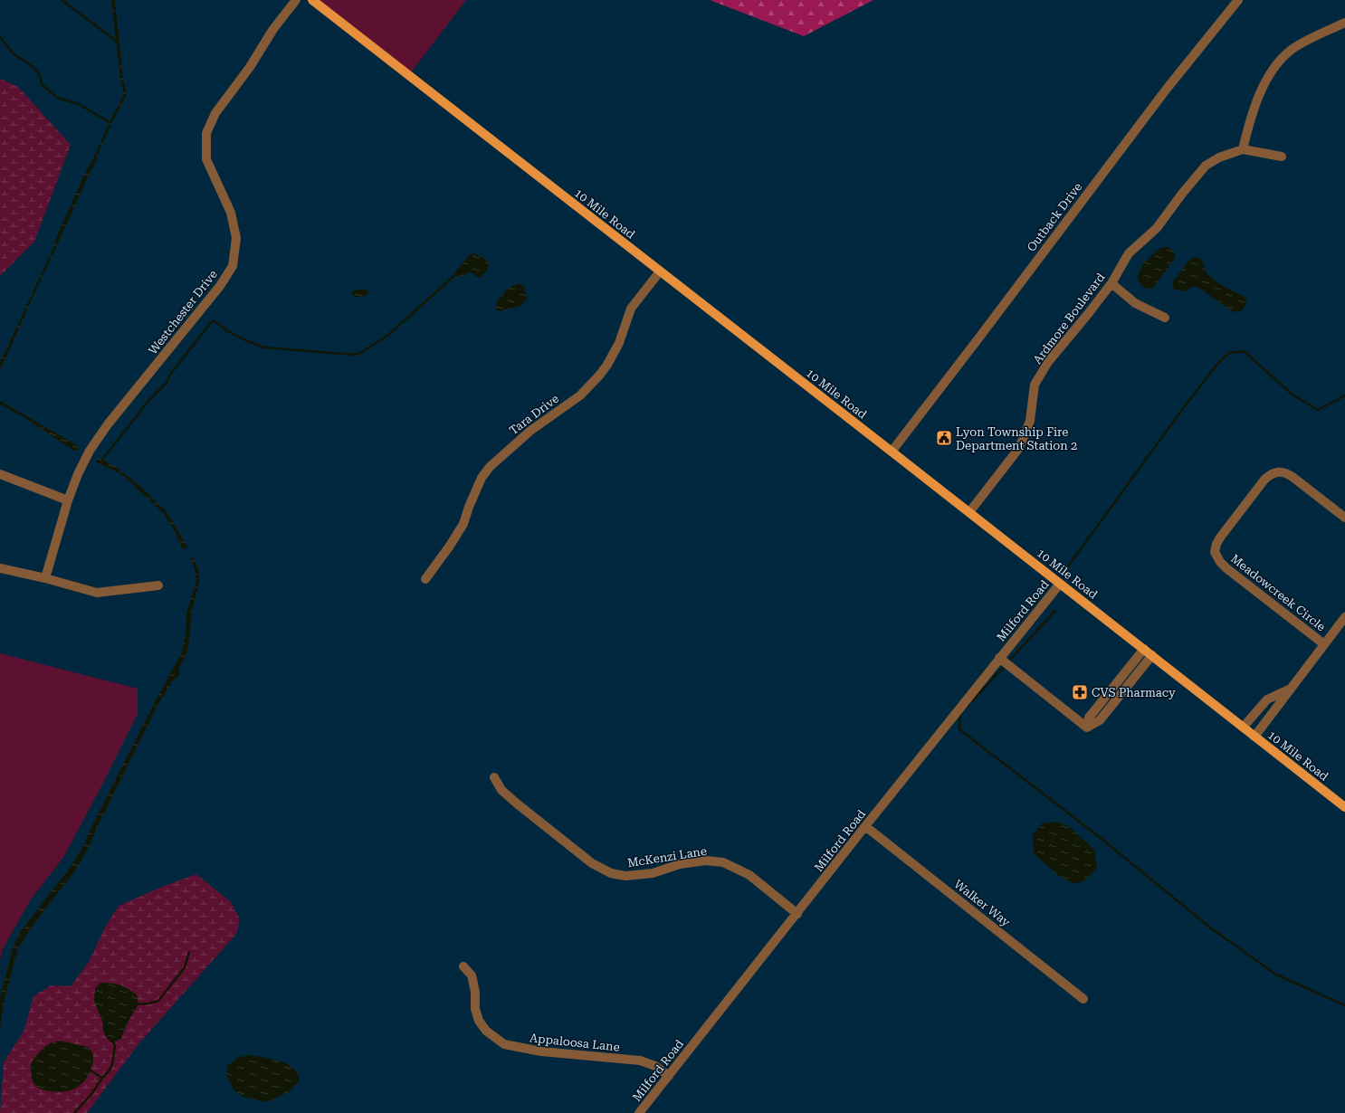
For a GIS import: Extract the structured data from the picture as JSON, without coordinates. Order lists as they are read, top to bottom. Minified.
{"streets":{"main road":["10 Mile Road"],"street":["Outback Drive","Westchester Drive","Ardmore Boulevard","Tara Drive","Meadowcreek Circle","Milford Road","McKenzi Lane","Walker Way","Appaloosa Lane"]},"crossings":[["10 Mile Road","Outback Drive"],["10 Mile Road","Ardmore Boulevard"],["10 Mile Road","Tara Drive"],["10 Mile Road","Milford Road"],["Milford Road","McKenzi Lane"],["Milford Road","Walker Way"],["Milford Road","Appaloosa Lane"]],"places":{"public building":["Lyon Township Fire Department Station 2"],"pharmacy":["CVS Pharmacy"]}}
